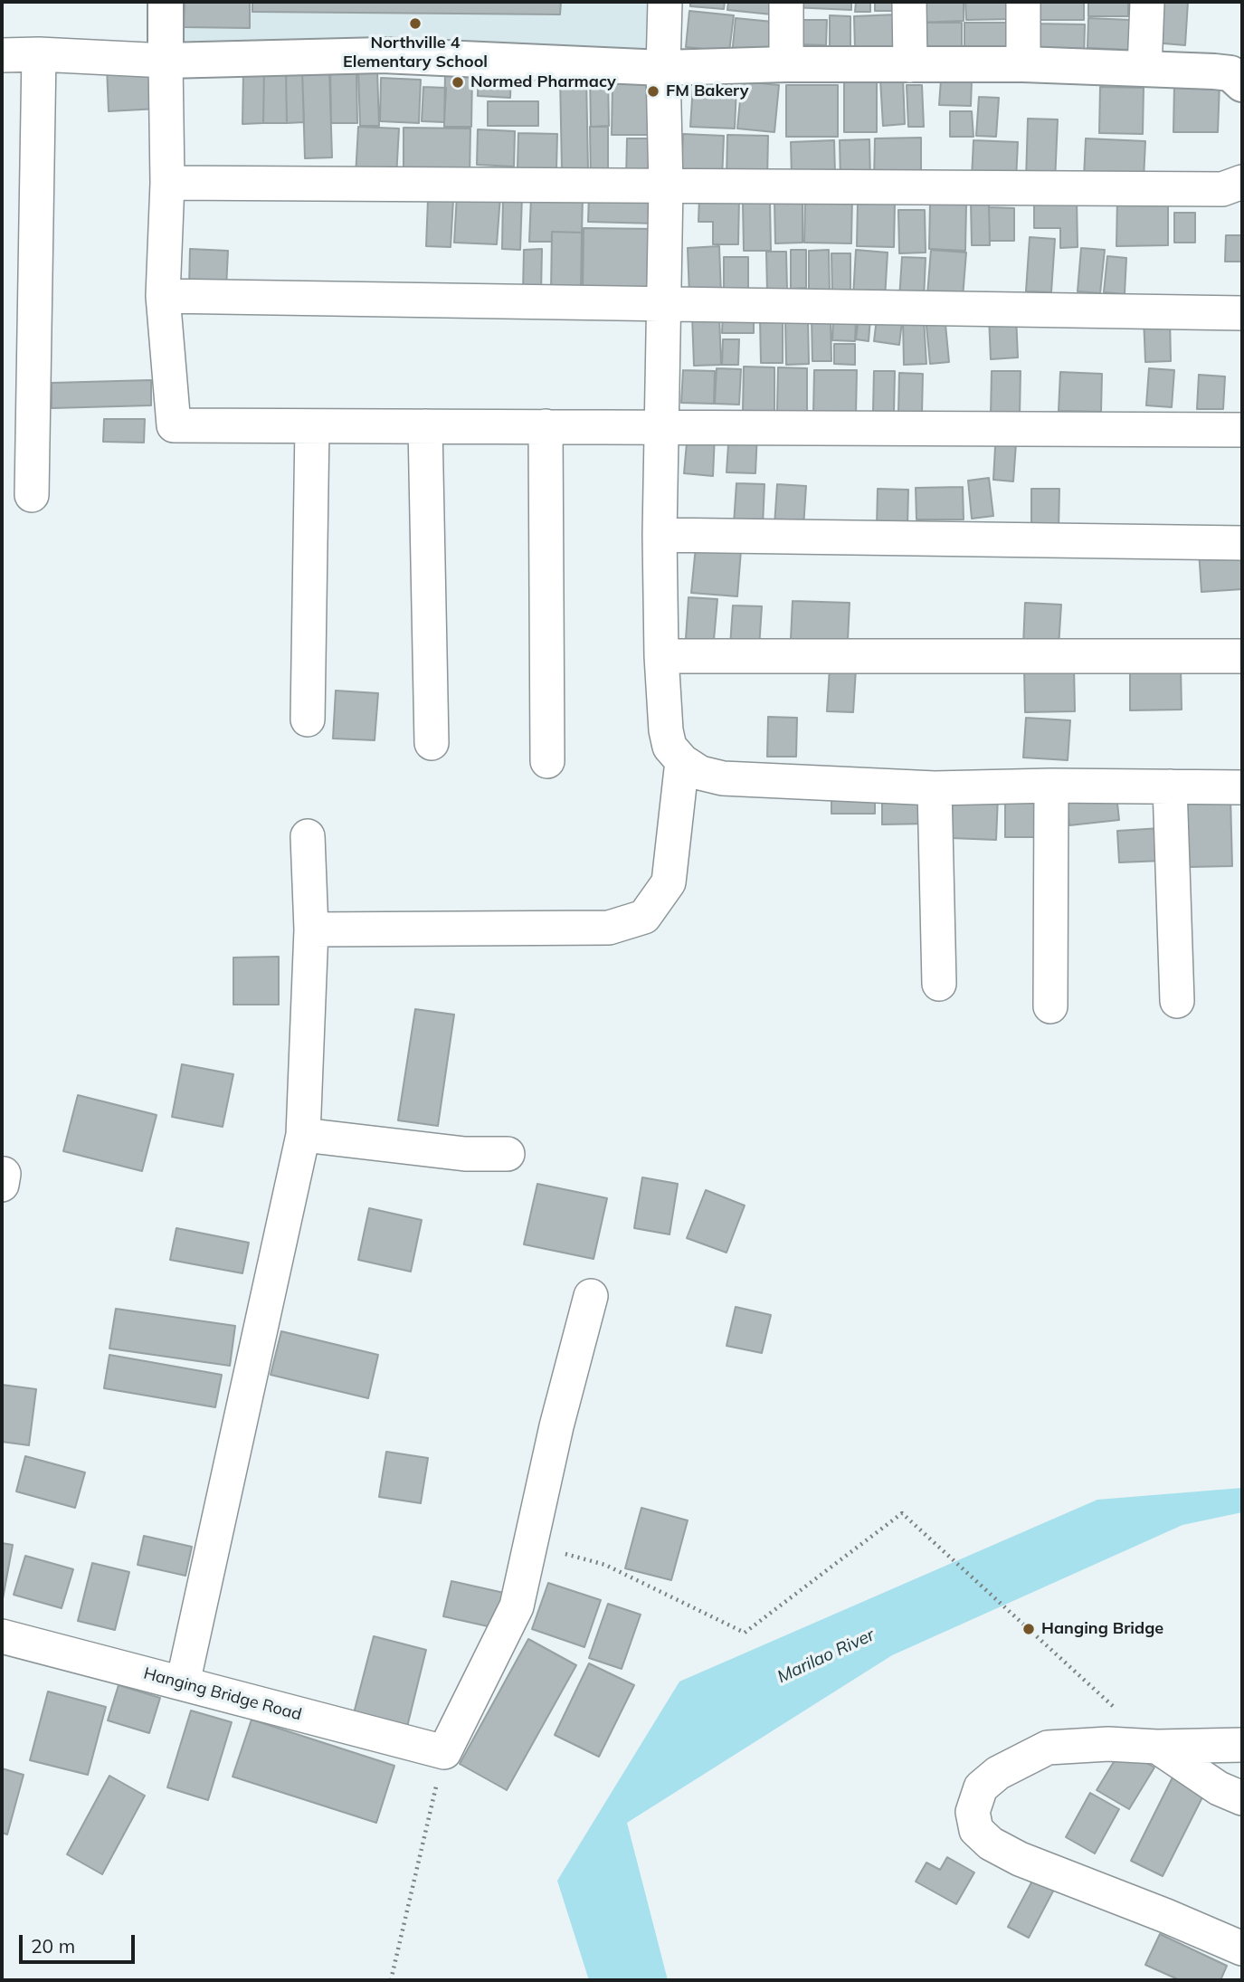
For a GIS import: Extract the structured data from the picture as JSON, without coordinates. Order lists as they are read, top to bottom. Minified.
{"streets":{"street":["Hanging Bridge Road"]},"water":["Marilao River"],"places":["Northville 4 Elementary School","Normed Pharmacy","FM Bakery","Hanging Bridge"],"scale_bar":"20 m"}
